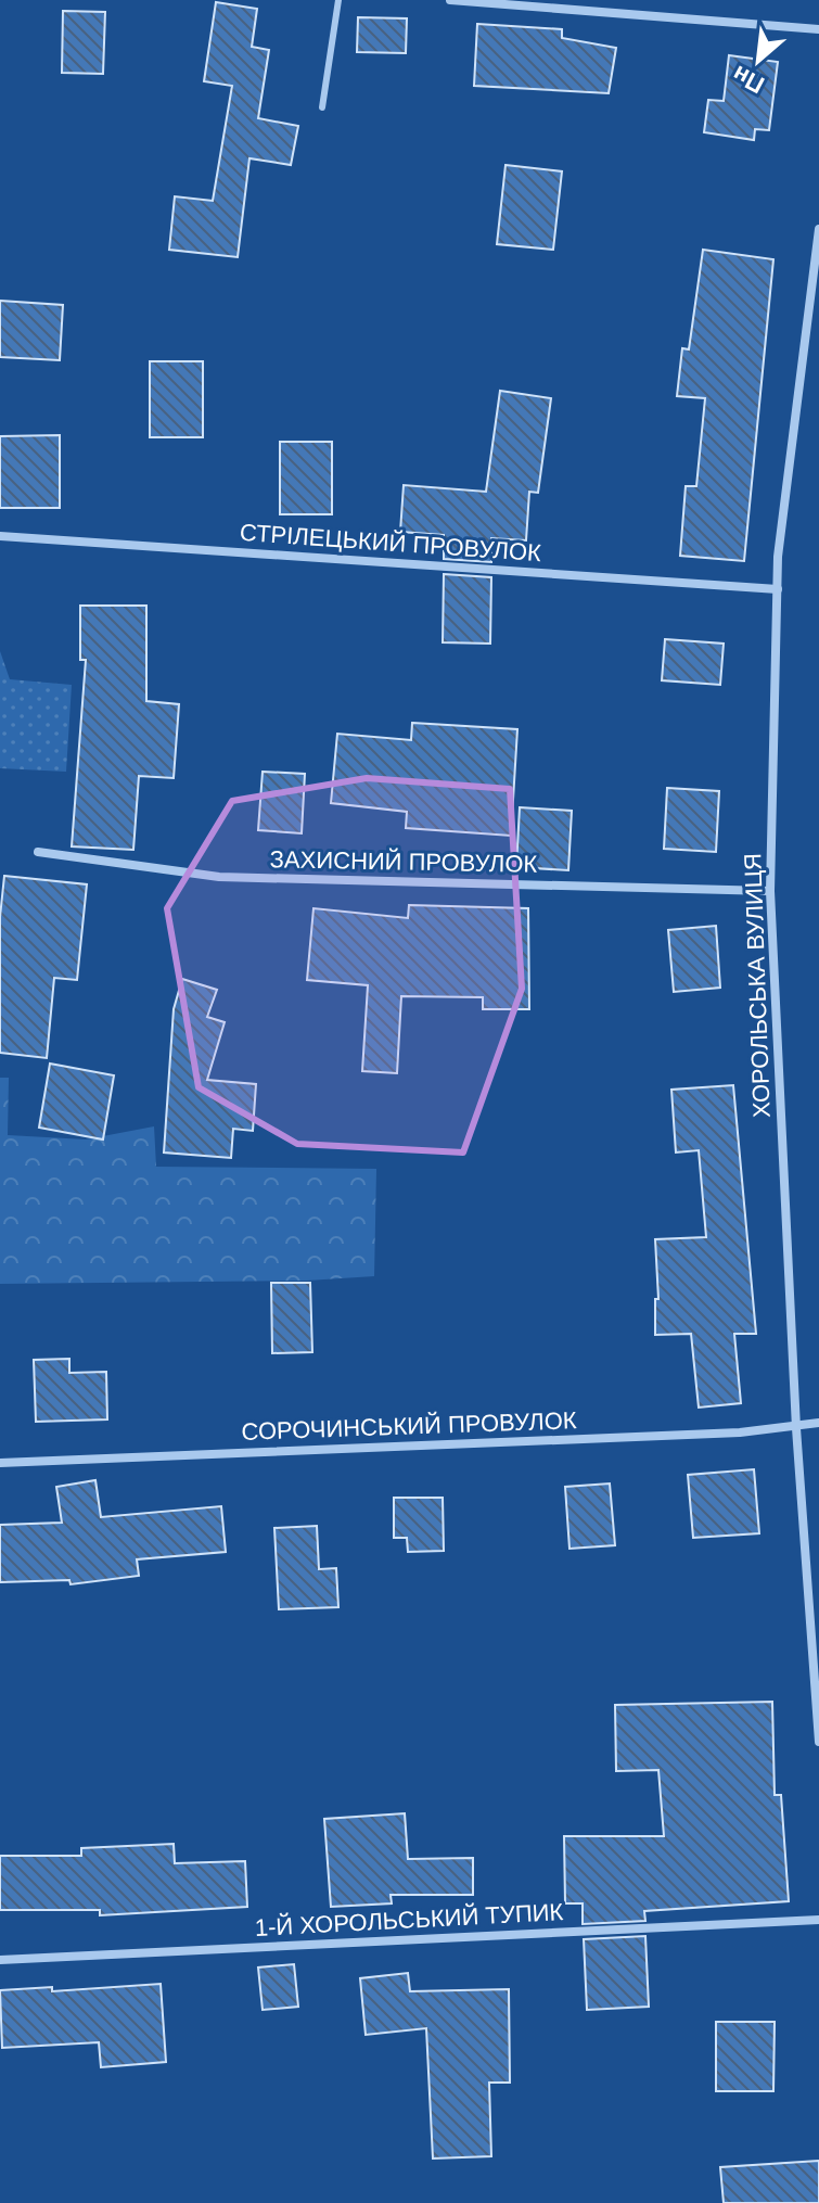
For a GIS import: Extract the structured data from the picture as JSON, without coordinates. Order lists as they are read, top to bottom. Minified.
{"streets":{"street":["СТРІЛЕЦЬКИЙ ПРОВУЛОК","ЗАХИСНИЙ ПРОВУЛОК","ХОРОЛЬСЬКА ВУЛИЦЯ","СОРОЧИНСЬКИЙ ПРОВУЛОК","1-Й ХОРОЛЬСЬКИЙ ТУПИК"]},"crossings":[["СТРІЛЕЦЬКИЙ ПРОВУЛОК","ХОРОЛЬСЬКА ВУЛИЦЯ"],["ЗАХИСНИЙ ПРОВУЛОК","ХОРОЛЬСЬКА ВУЛИЦЯ"],["ХОРОЛЬСЬКА ВУЛИЦЯ","СОРОЧИНСЬКИЙ ПРОВУЛОК"]],"north":"bottom left"}
